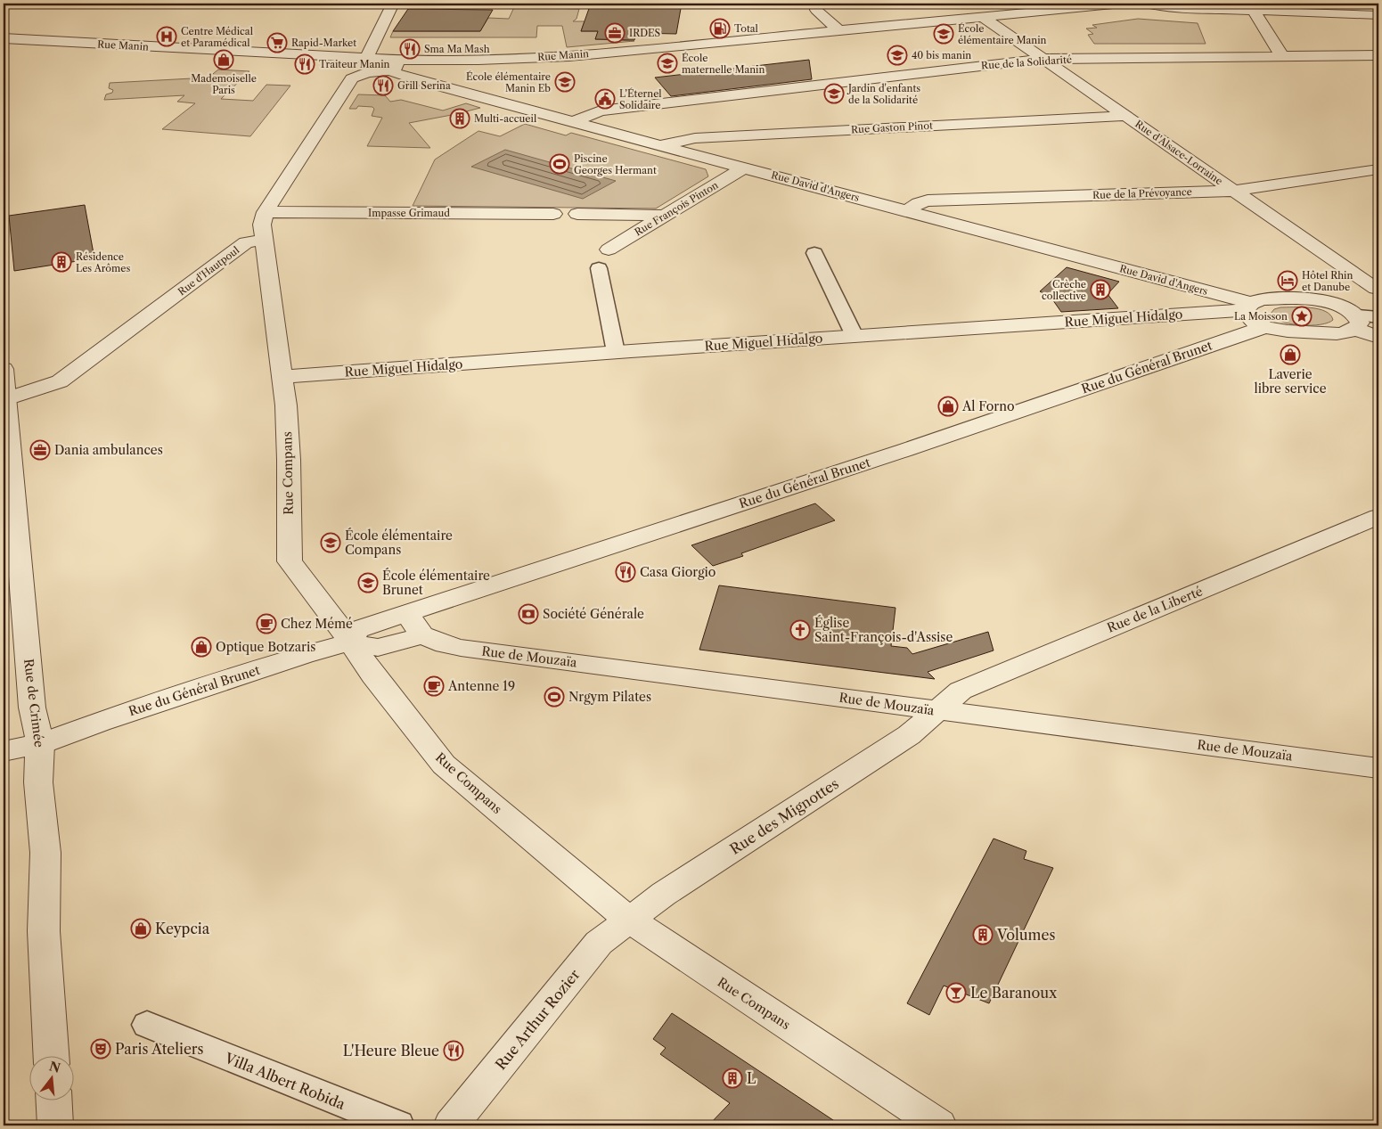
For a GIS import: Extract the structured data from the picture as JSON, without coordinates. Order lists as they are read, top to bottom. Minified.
{"streets":{"street":["Rue Manin","Rue de la Solidarité","Rue Gaston Pinot","Rue d'Alsace-Lorraine","Rue David d'Angers","Rue de la Prévoyance","Rue François Pinton","Impasse Grimaud","Rue d'Hautpoul","Rue Miguel Hidalgo","Rue du Général Brunet","Rue Compans","Rue de la Liberté","Rue de Mouzaïa","Rue de Crimée","Rue des Mignottes","Rue Arthur Rozier","Villa Albert Robida"]},"crossings":[["Rue Manin","Rue d'Alsace-Lorraine"],["Rue Manin","Rue David d'Angers"],["Rue de la Solidarité","Rue d'Alsace-Lorraine"],["Rue de la Solidarité","Rue David d'Angers"],["Rue Gaston Pinot","Rue d'Alsace-Lorraine"],["Rue Gaston Pinot","Rue David d'Angers"],["Rue d'Alsace-Lorraine","Rue de la Prévoyance"],["Rue David d'Angers","Rue de la Prévoyance"],["Rue David d'Angers","Rue François Pinton"],["Rue David d'Angers","Rue Miguel Hidalgo"],["Rue d'Hautpoul","Rue Compans"],["Rue d'Hautpoul","Rue de Crimée"],["Rue Miguel Hidalgo","Rue Compans"],["Rue du Général Brunet","Rue Compans"],["Rue du Général Brunet","Rue de Mouzaïa"],["Rue du Général Brunet","Rue de Crimée"],["Rue Compans","Rue des Mignottes"],["Rue Compans","Rue Arthur Rozier"],["Rue de la Liberté","Rue de Mouzaïa"],["Rue de la Liberté","Rue des Mignottes"],["Rue de Mouzaïa","Rue des Mignottes"],["Rue des Mignottes","Rue Arthur Rozier"]],"places":{"fuel station":["Total"],"office":["IRDES","Dania ambulances"],"school or university":["École élémentaire Manin","40 bis manin","École maternelle Manin","École élémentaire Manin Eb","Jardin d'enfants de la Solidarité","École élémentaire Compans","École élémentaire Brunet"],"hospital":["Centre Médical et Paramédical"],"supermarket":["Rapid-Market"],"restaurant":["Sma Ma Mash","Traiteur Manin","Grill Serina","Casa Giorgio","L'Heure Bleue"],"shop":["Mademoiselle Paris","Laverie libre service","Al Forno","Optique Botzaris","Keypcia"],"public building":["L’Éternel Solidaire"],"building":["Multi-accueil","Résidence Les Arômes","Crèche collective","Volumes","L"],"sports":["Piscine Georges Hermant","Nrgym Pilates"],"hotel":["Hôtel Rhin et Danube"],"place":["La Moisson"],"bank":["Société Générale"],"cafe":["Chez Mémé","Antenne 19"],"church":["Église Saint-François-d'Assise"],"bar":["Le Baranoux"],"theatre":["Paris Ateliers"]},"north":"top"}
